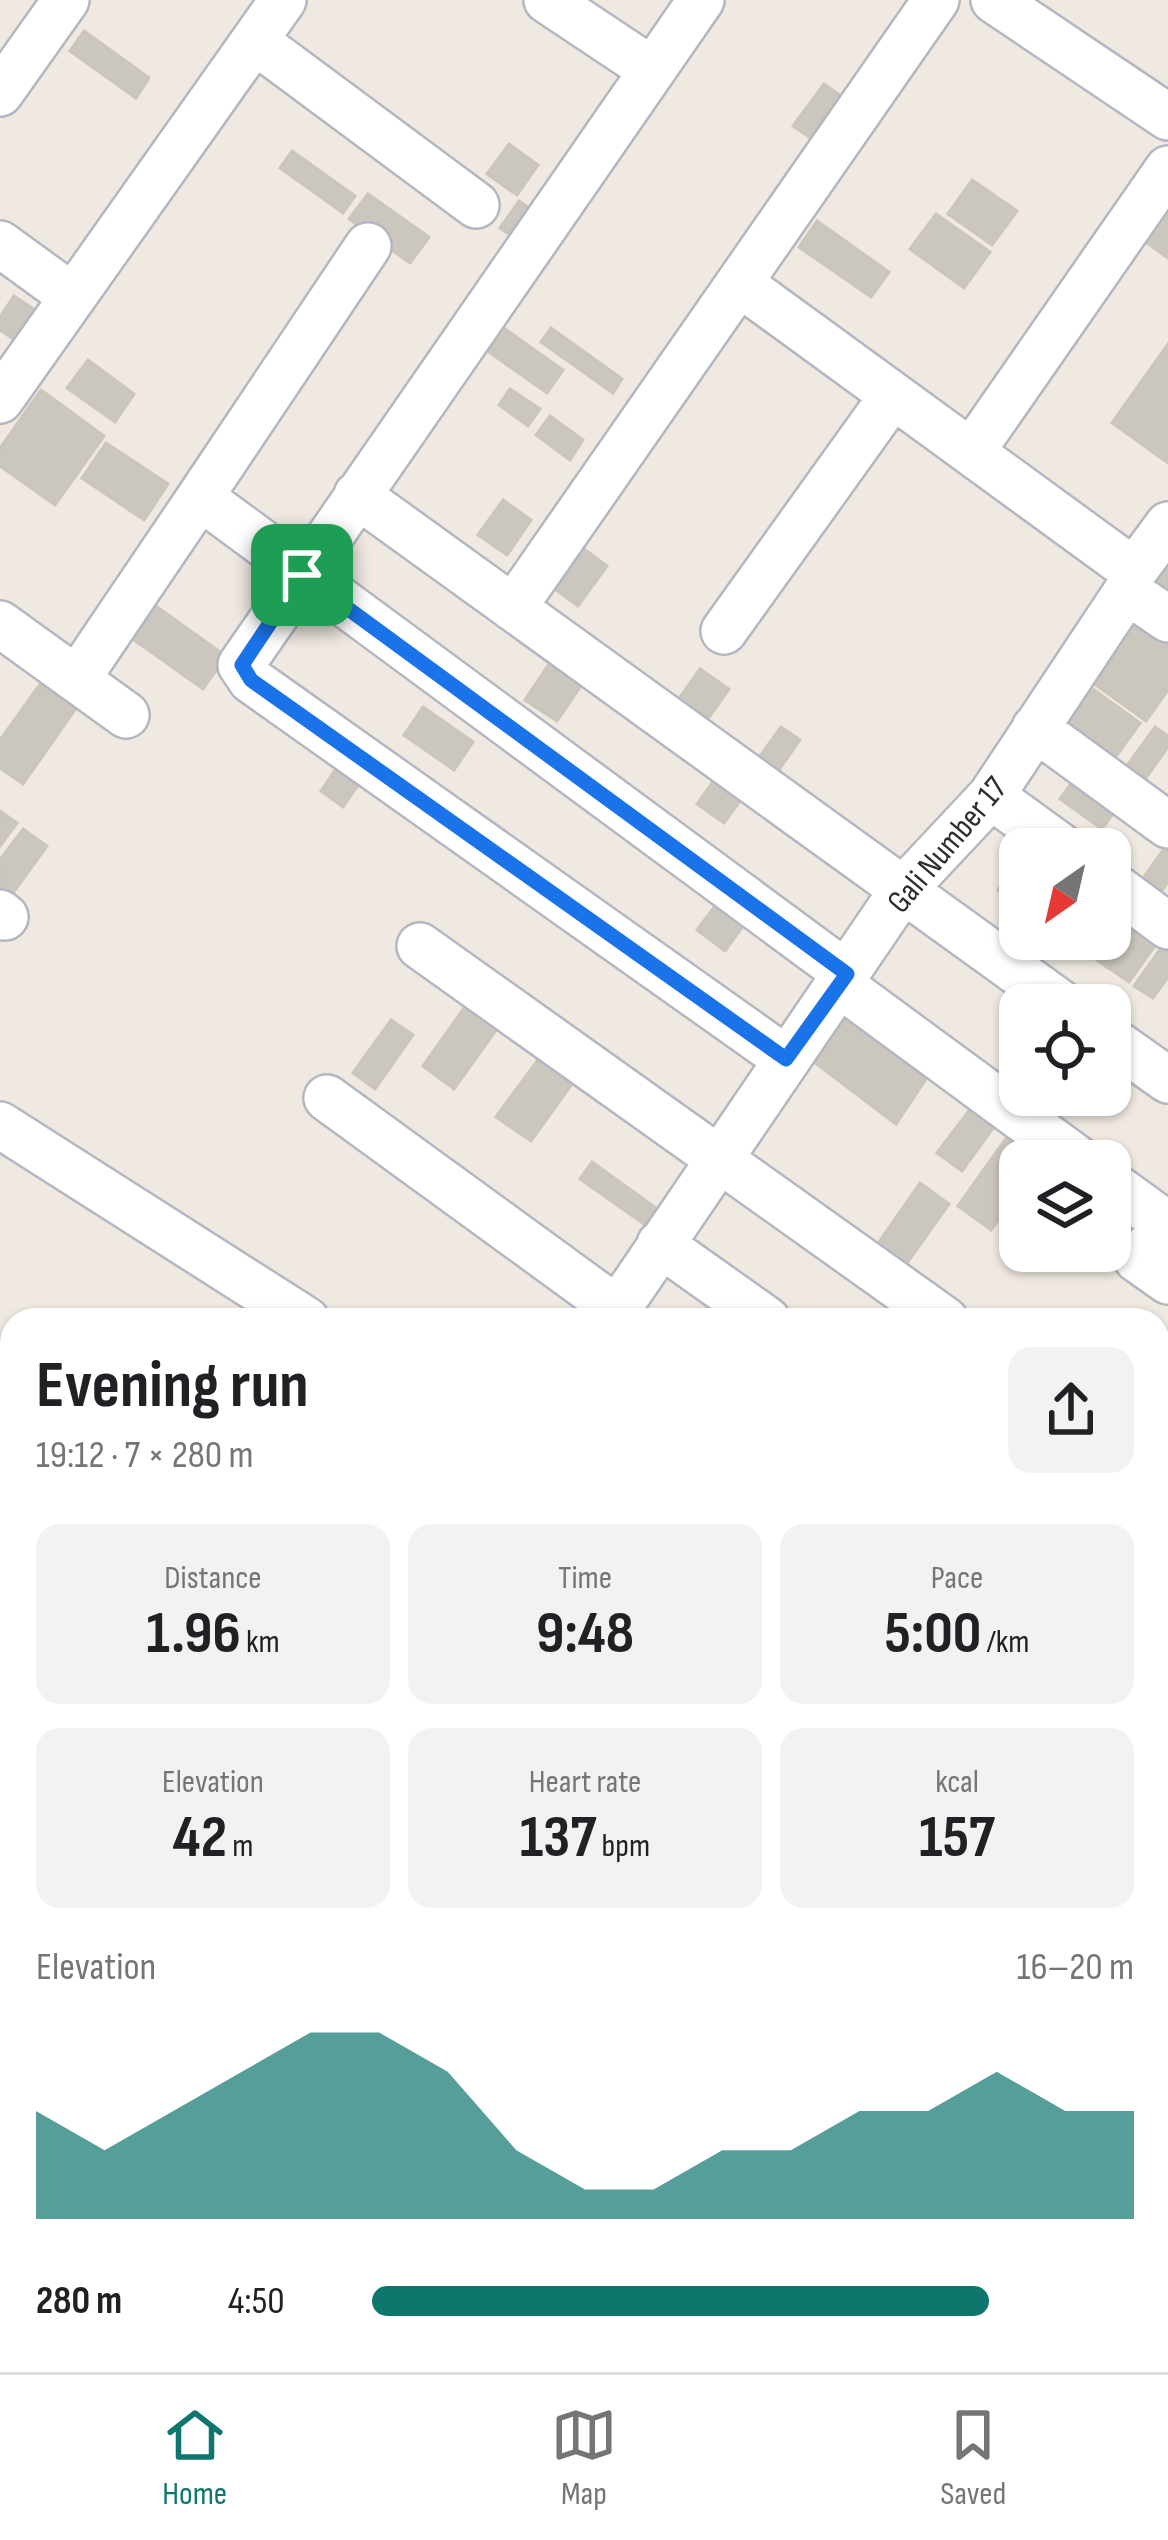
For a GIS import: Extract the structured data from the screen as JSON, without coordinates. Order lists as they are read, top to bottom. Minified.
{"streets":{"street":["Gali Number 17"]},"north":"bottom left","page":{"heading":["Evening run","19:12 · 7 × 280 m"],"stats":[["Distance","1.96 km"],["Time","9:48"],["Pace","5:00 /km"],["Elevation","42 m"],["Heart rate","137 bpm"],["kcal","157"]],"chart":["Elevation","16–20 m"],"list":[{"name":"280 m","note":"4:50"}],"tabs":["Home","Map","Saved"]}}
